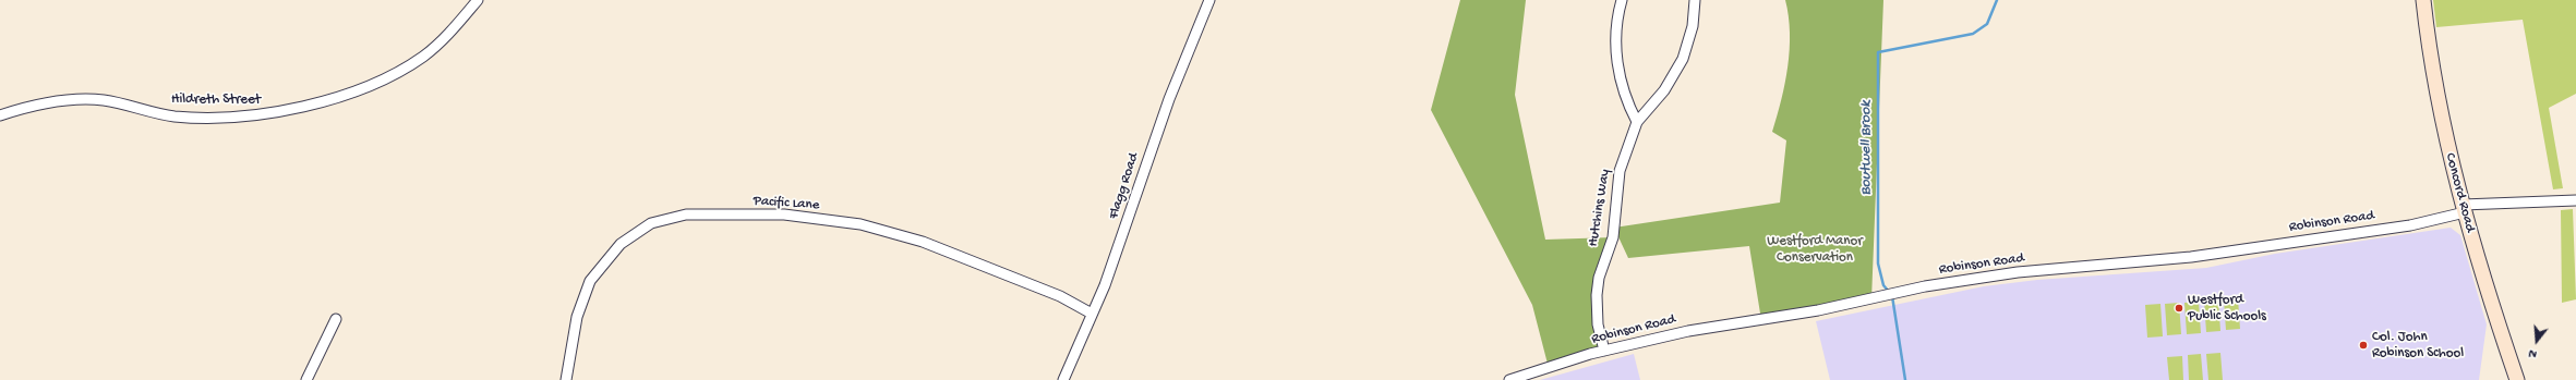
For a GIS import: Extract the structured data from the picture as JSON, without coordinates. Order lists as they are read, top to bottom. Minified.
{"streets":{"main road":["Concord Road"],"street":["Hildreth Street","Flagg Road","Pacific Lane","Hutchins Way","Robinson Road"]},"crossings":[["Flagg Road","Pacific Lane"],["Concord Road","Robinson Road"],["Hutchins Way","Robinson Road"]],"water":["Boutwell Brook"],"parks":["Westford Manor Conservation"],"places":["Westford Public Schools","Col. John Robinson School"],"north":"bottom"}
